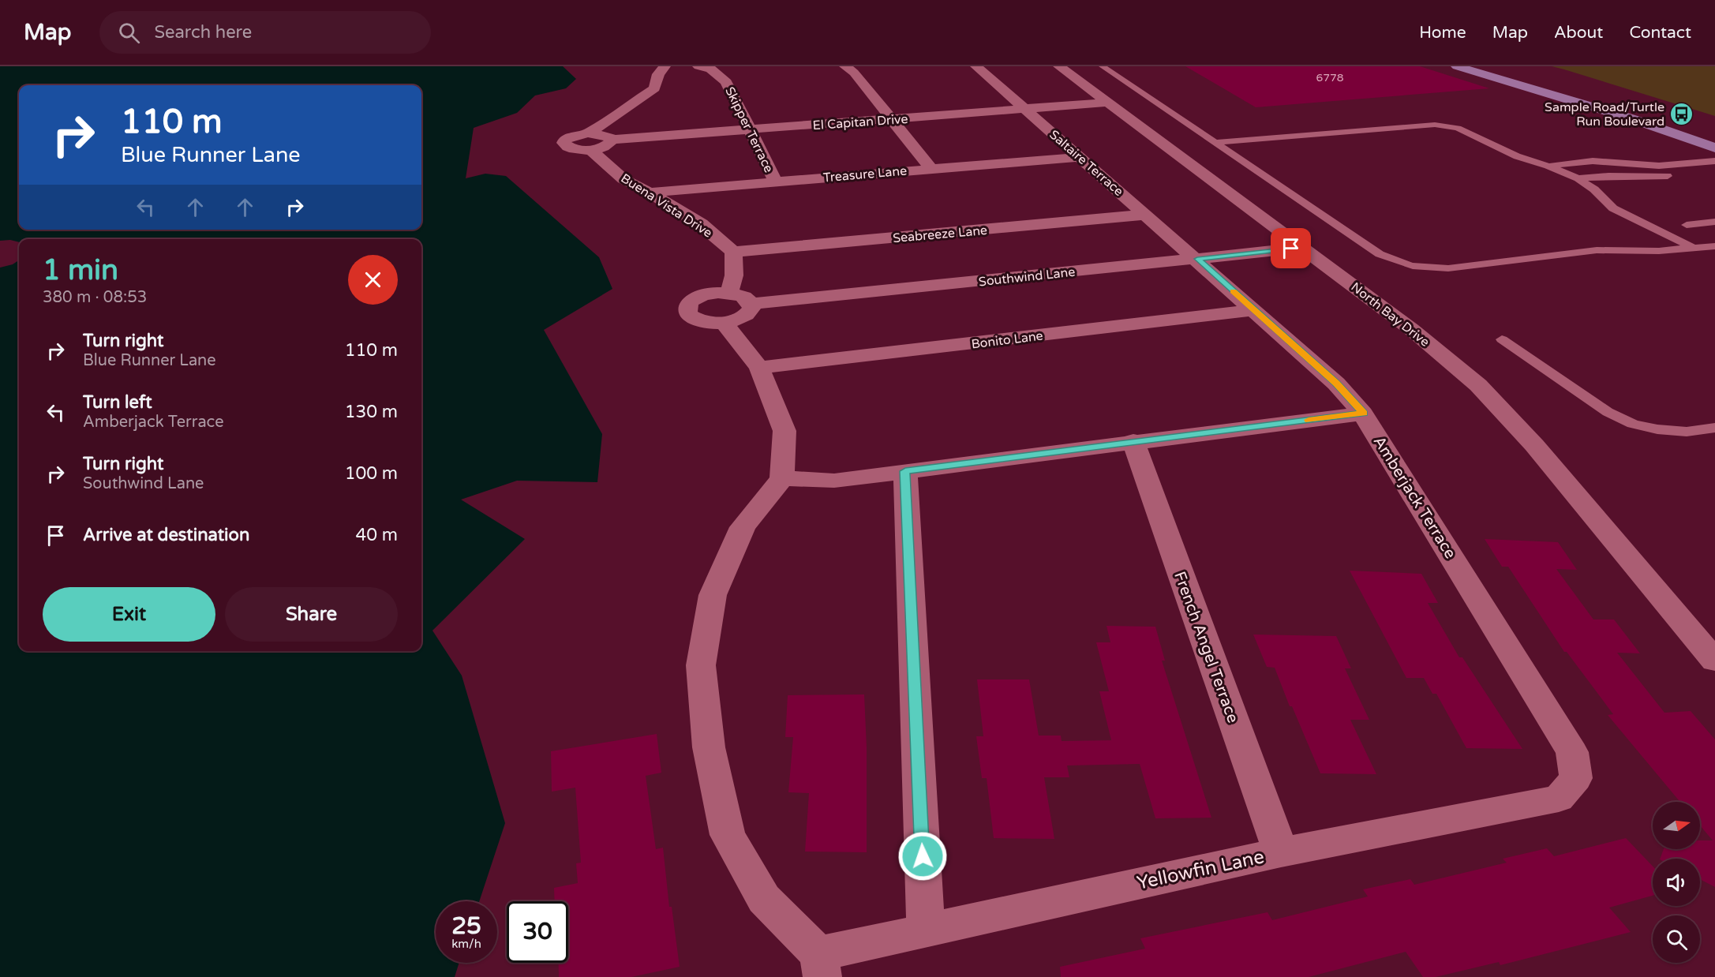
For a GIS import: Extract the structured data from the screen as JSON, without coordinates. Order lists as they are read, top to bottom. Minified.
{"streets":{"street":["El Capitan Drive","Skipper Terrace","Saltaire Terrace","Treasure Lane","Buena Vista Drive","Seabreeze Lane","Southwind Lane","North Bay Drive","Bonito Lane","Amberjack Terrace","French Angel Terrace","Yellowfin Lane"]},"crossings":[["El Capitan Drive","Skipper Terrace"],["El Capitan Drive","Saltaire Terrace"],["El Capitan Drive","Buena Vista Drive"],["El Capitan Drive","North Bay Drive"],["Skipper Terrace","Treasure Lane"],["Saltaire Terrace","Treasure Lane"],["Saltaire Terrace","Seabreeze Lane"],["Saltaire Terrace","Southwind Lane"],["Saltaire Terrace","Amberjack Terrace"],["Treasure Lane","Buena Vista Drive"],["Buena Vista Drive","Seabreeze Lane"],["Southwind Lane","North Bay Drive"],["Southwind Lane","Amberjack Terrace"],["Bonito Lane","Amberjack Terrace"],["Amberjack Terrace","Yellowfin Lane"],["French Angel Terrace","Yellowfin Lane"]],"places":{"bus stop":["Sample Road/Turtle Run Boulevard"]},"house_numbers":["6778"],"north":"right","page":{"header":"Map","search":"Search here","nav":["Home","Map","About","Contact"],"turn":["110 m","Blue Runner Lane"],"heading":["1 min","380 m · 08:53"],"list":[{"name":"Turn right","note":"Blue Runner Lane","value":"110 m"},{"name":"Turn left","note":"Amberjack Terrace","value":"130 m"},{"name":"Turn right","note":"Southwind Lane","value":"100 m"},{"name":"Arrive at destination","value":"40 m"}],"buttons":["Exit","Share"],"speed":"25 km/h","limit":"30"}}
